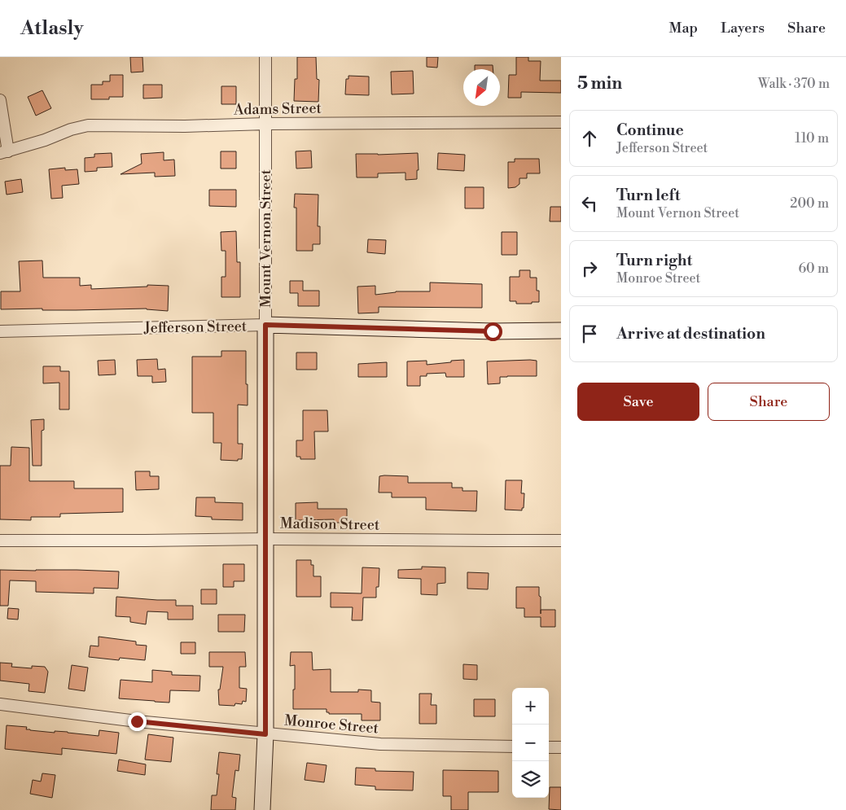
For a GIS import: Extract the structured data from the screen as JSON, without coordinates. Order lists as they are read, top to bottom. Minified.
{"streets":{"street":["Adams Street","Mount Vernon Street","Jefferson Street","Madison Street","Monroe Street"]},"crossings":[["Adams Street","Mount Vernon Street"],["Mount Vernon Street","Jefferson Street"],["Mount Vernon Street","Madison Street"],["Mount Vernon Street","Monroe Street"]],"north":"bottom left","page":{"header":"Atlasly","nav":["Map","Layers","Share"],"heading":["5 min","Walk · 370 m"],"list":[["Continue","Jefferson Street","110 m"],["Turn left","Mount Vernon Street","200 m"],["Turn right","Monroe Street","60 m"],"Arrive at destination"],"buttons":["Save","Share"],"map_buttons":["+","−"]}}
